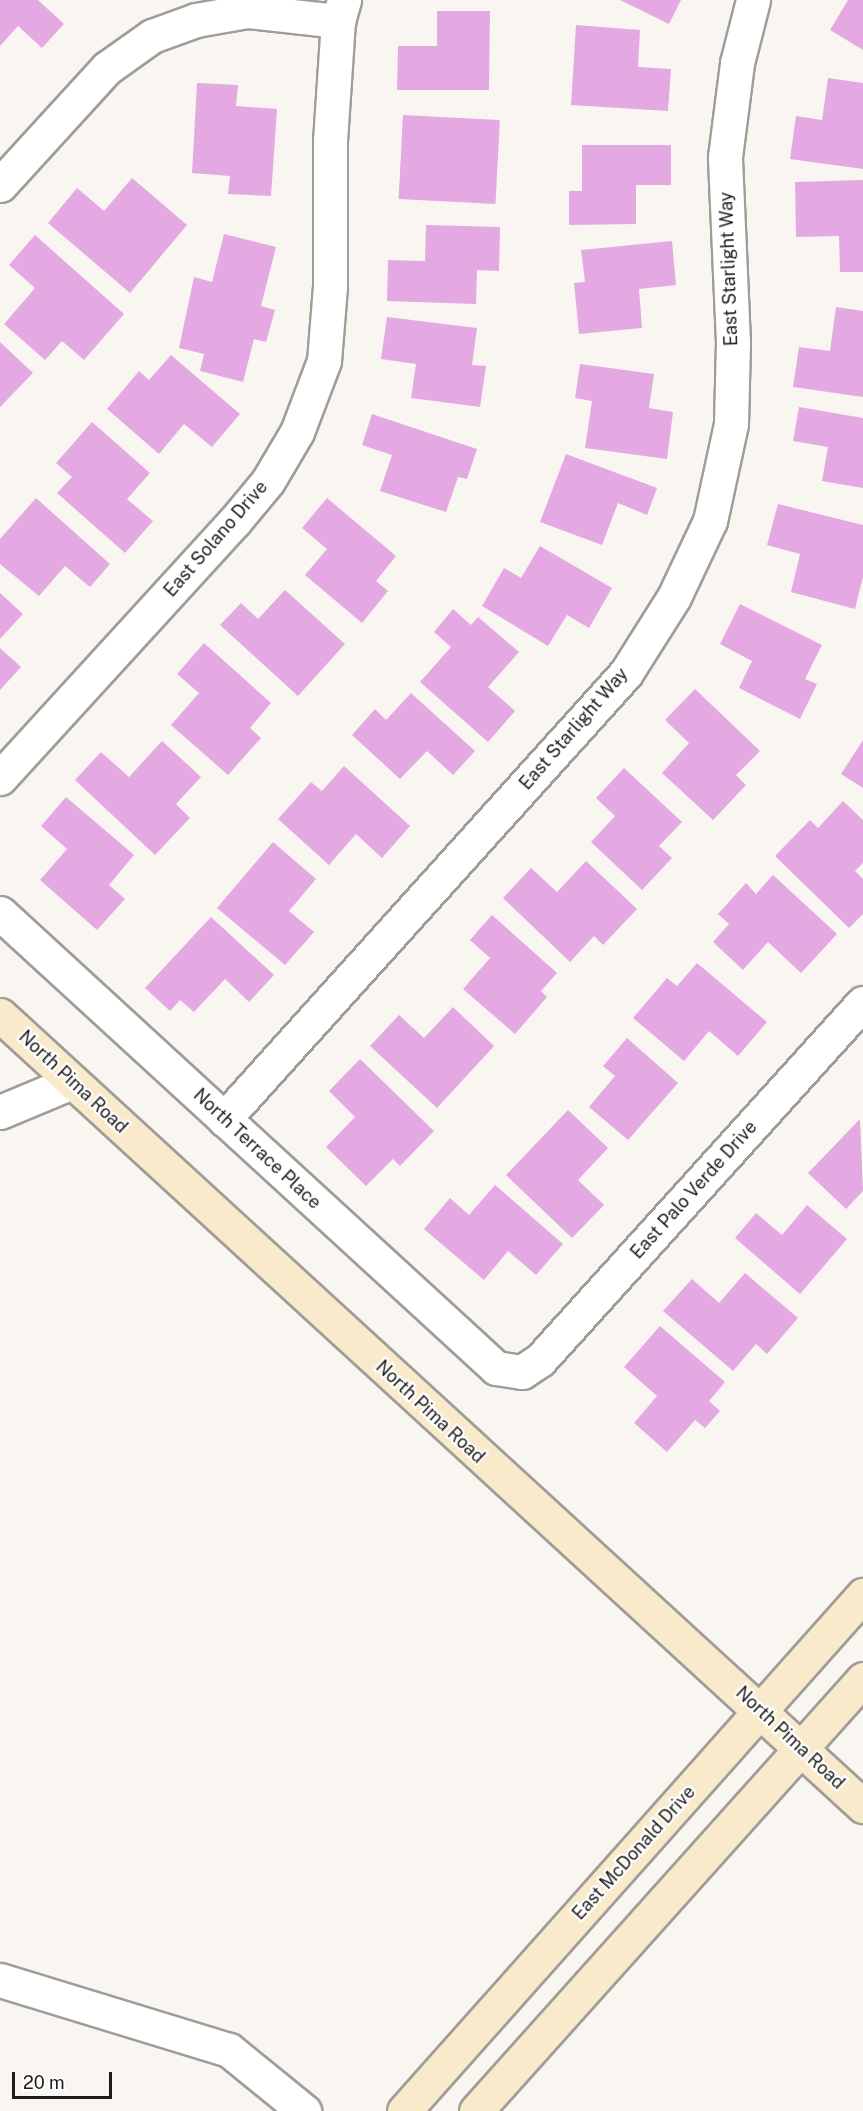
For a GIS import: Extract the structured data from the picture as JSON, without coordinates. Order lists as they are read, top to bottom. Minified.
{"streets":{"main road":["North Pima Road","East McDonald Drive"],"street":["East Starlight Way","East Solano Drive","North Terrace Place","East Palo Verde Drive"]},"crossings":[["East Starlight Way","North Terrace Place"],["North Pima Road","East McDonald Drive"],["North Terrace Place","East Palo Verde Drive"]],"scale_bar":"20 m"}
